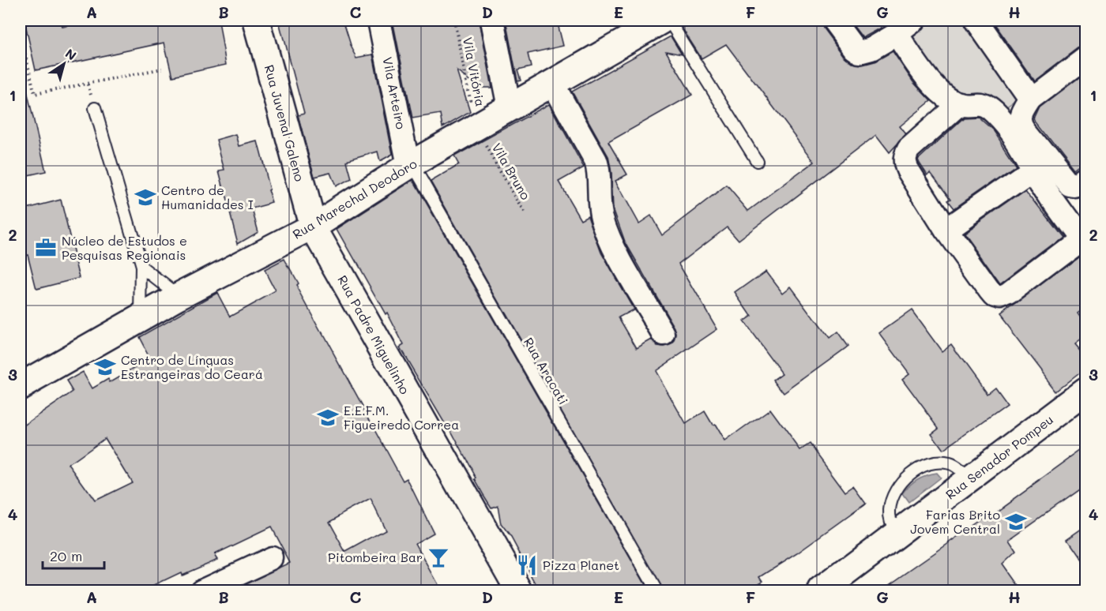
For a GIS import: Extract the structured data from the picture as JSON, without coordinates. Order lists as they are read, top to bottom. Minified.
{"streets":{"street":["Vila Arteiro","Rua Juvenal Galeno","Rua Marechal Deodoro","Rua Padre Miguelinho","Rua Senador Pompeu"],"lane":["Rua Aracati"],"path":["Vila Vitória","Vila Bruno"]},"crossings":[["Vila Vitória","Vila Bruno"],["Vila Vitória","Rua Marechal Deodoro"],["Vila Arteiro","Rua Marechal Deodoro"],["Vila Arteiro","Rua Aracati"],["Rua Juvenal Galeno","Rua Marechal Deodoro"],["Rua Juvenal Galeno","Rua Padre Miguelinho"],["Vila Bruno","Rua Marechal Deodoro"],["Rua Marechal Deodoro","Rua Padre Miguelinho"],["Rua Marechal Deodoro","Rua Aracati"]],"places":{"school or university":["Centro de Humanidades I","Centro de Línguas Estrangeiras do Ceará","E.E.F.M. Figueiredo Correa","Farias Brito Jovem Central"],"office":["Núcleo de Estudos e Pesquisas Regionais"],"bar":["Pitombeira Bar"],"restaurant":["Pizza Planet"]},"scale_bar":"20 m","north":"top right","grid":{"columns":["A","B","C","D","E","F","G","H"],"rows":["1","2","3","4"]}}
